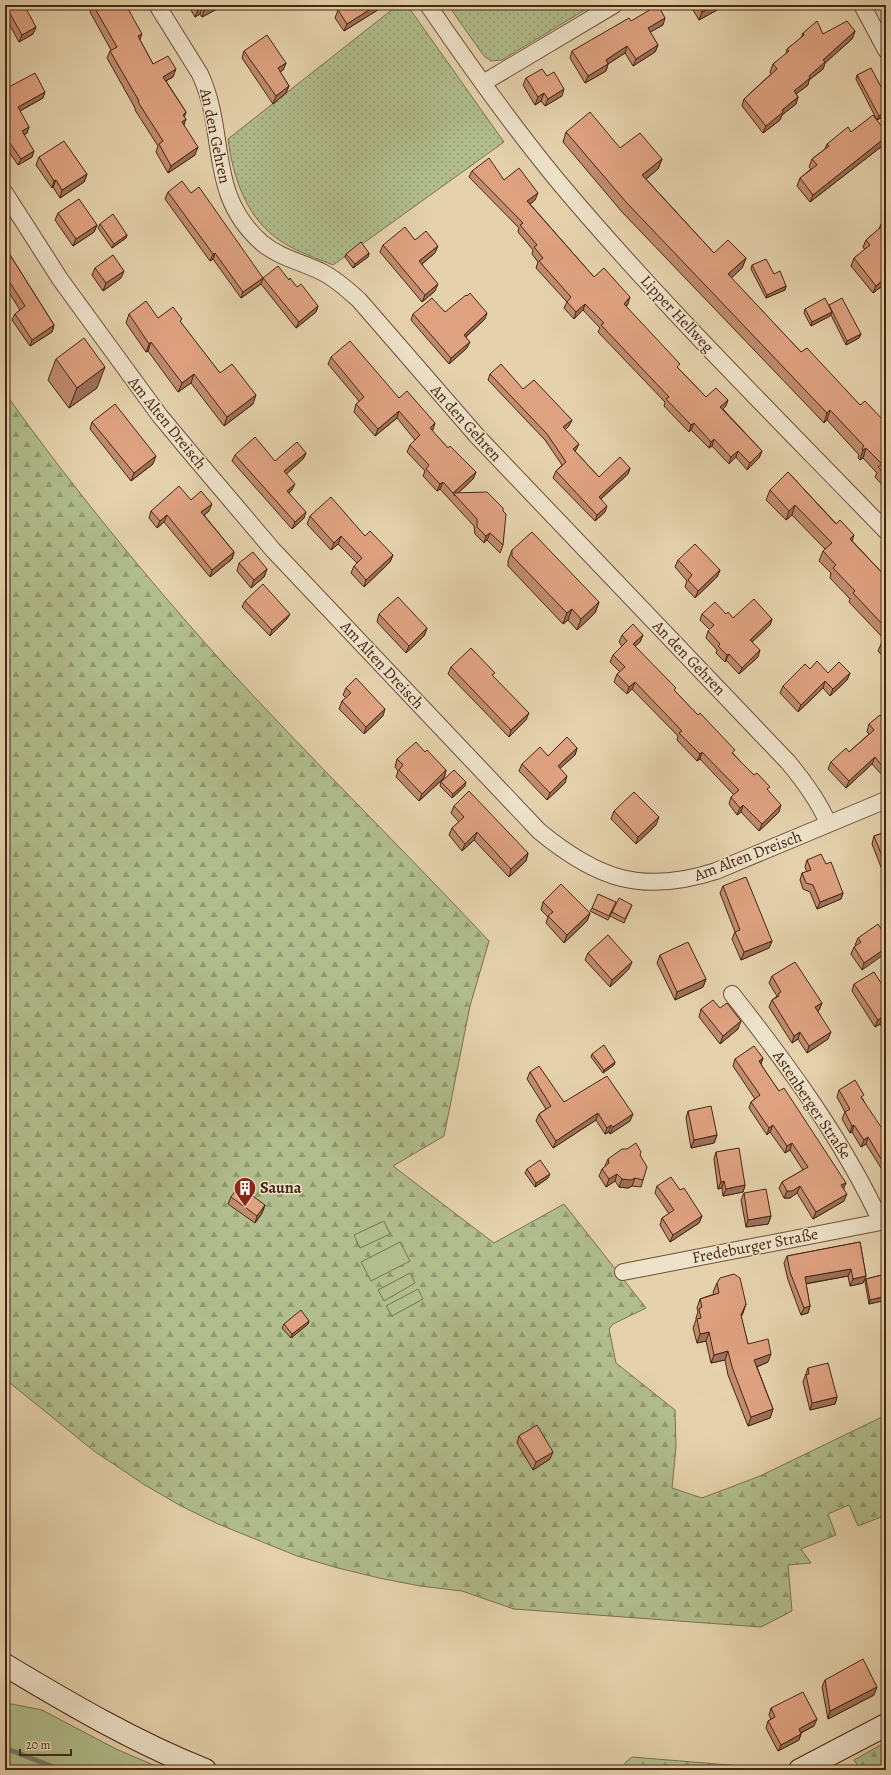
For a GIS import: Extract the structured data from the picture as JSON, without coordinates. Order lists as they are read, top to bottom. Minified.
{"streets":{"street":["An den Gehren","Lipper Hellweg","Am Alten Dreisch","Astenberger Straße","Fredeburger Straße"]},"crossings":[["An den Gehren","Am Alten Dreisch"],["Astenberger Straße","Fredeburger Straße"]],"places":{"building":["Sauna"]},"scale_bar":"20 m"}
